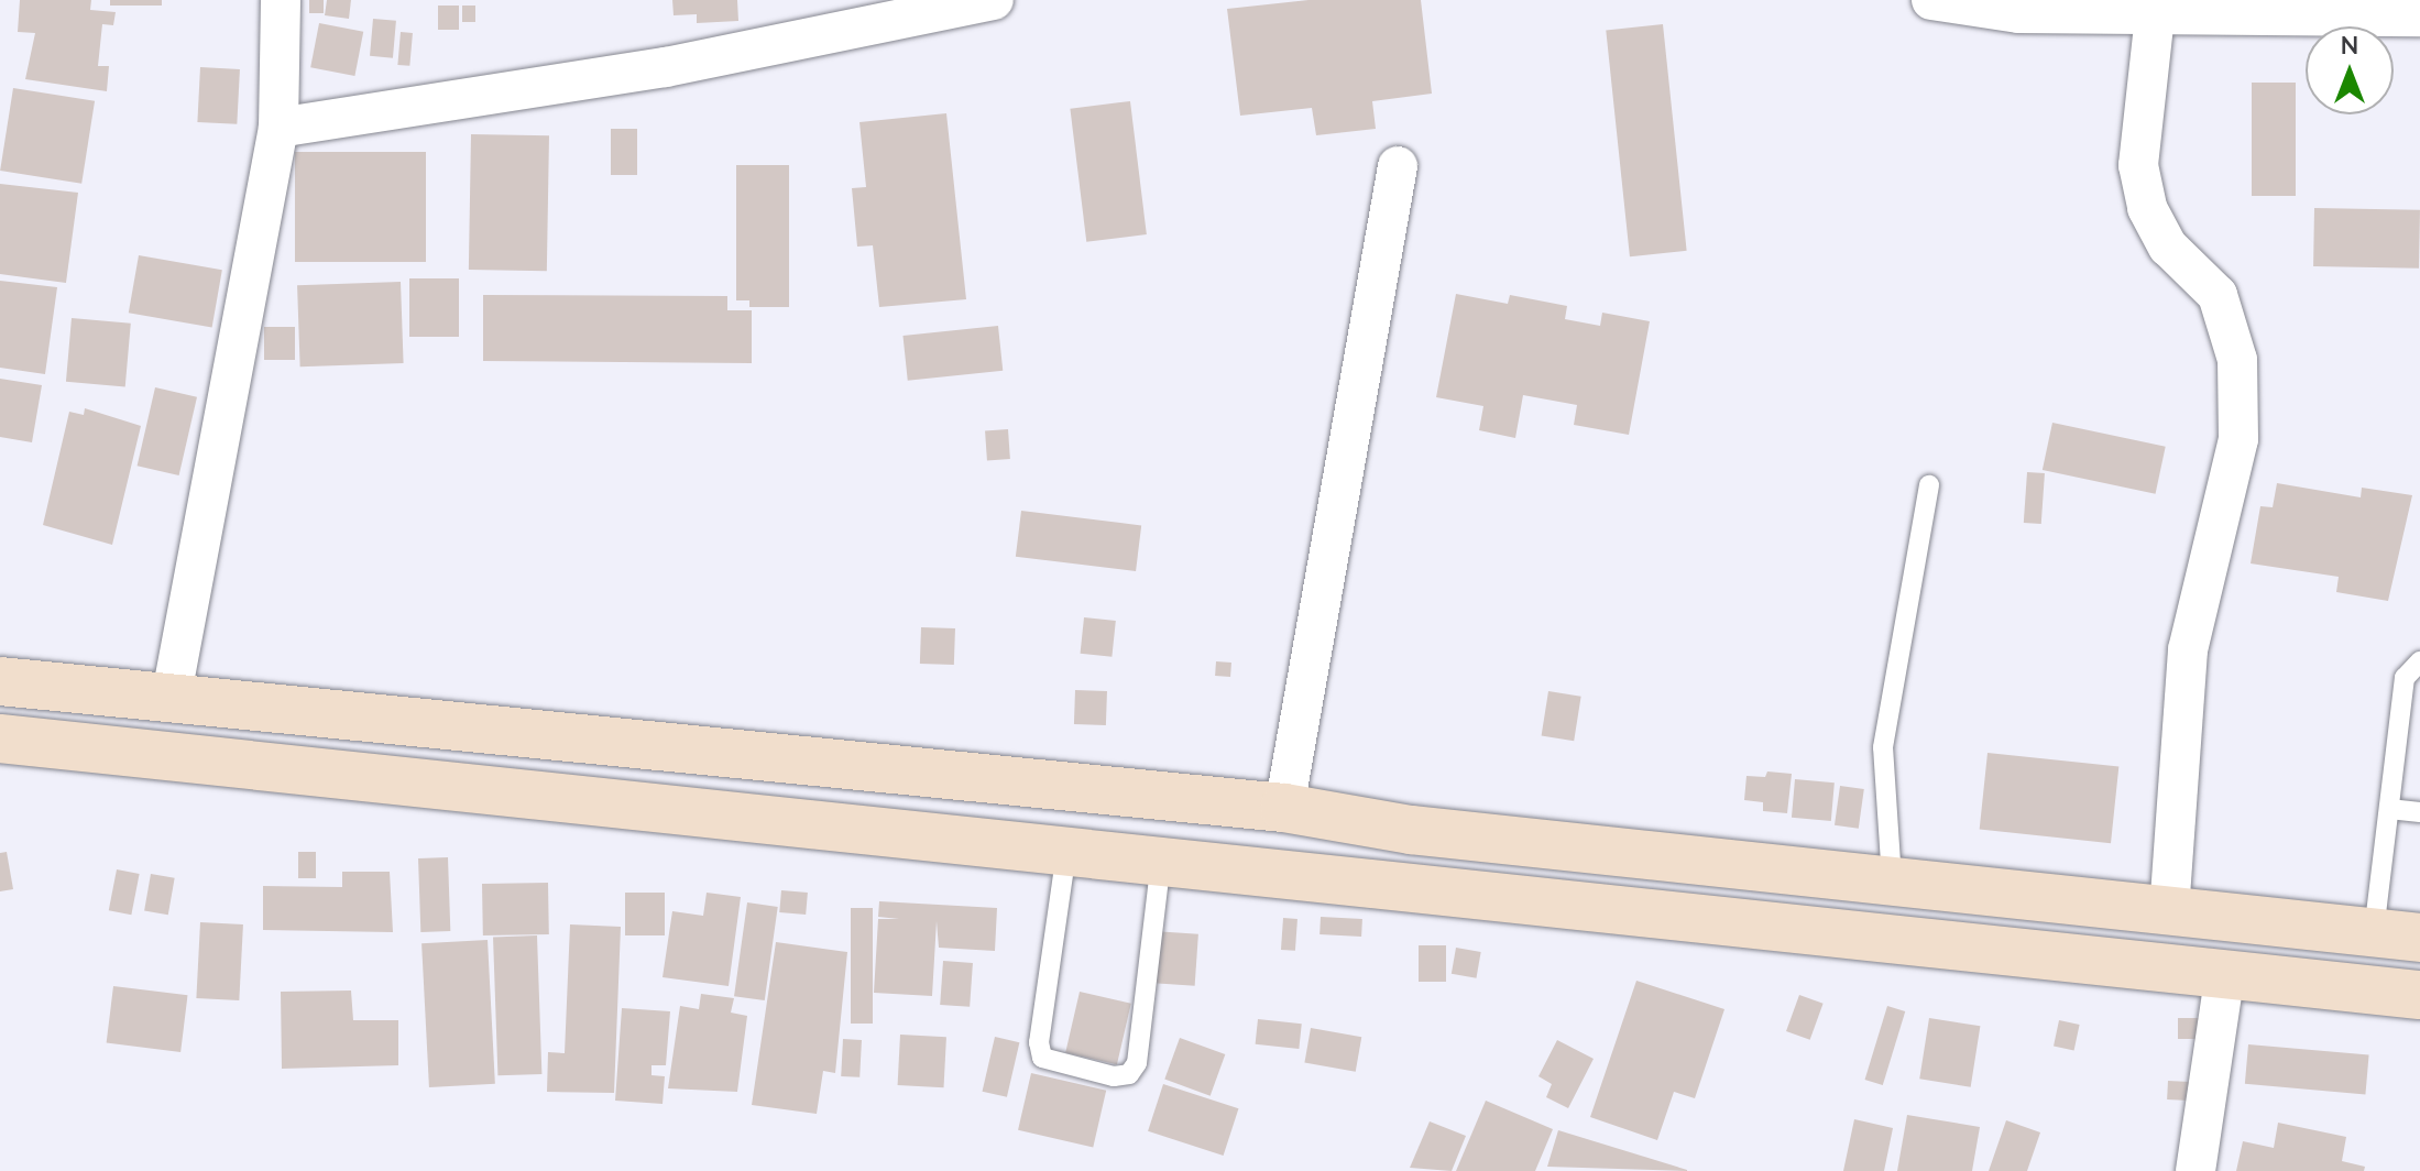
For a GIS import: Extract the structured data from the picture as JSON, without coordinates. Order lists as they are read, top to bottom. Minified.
{"north":"top"}
